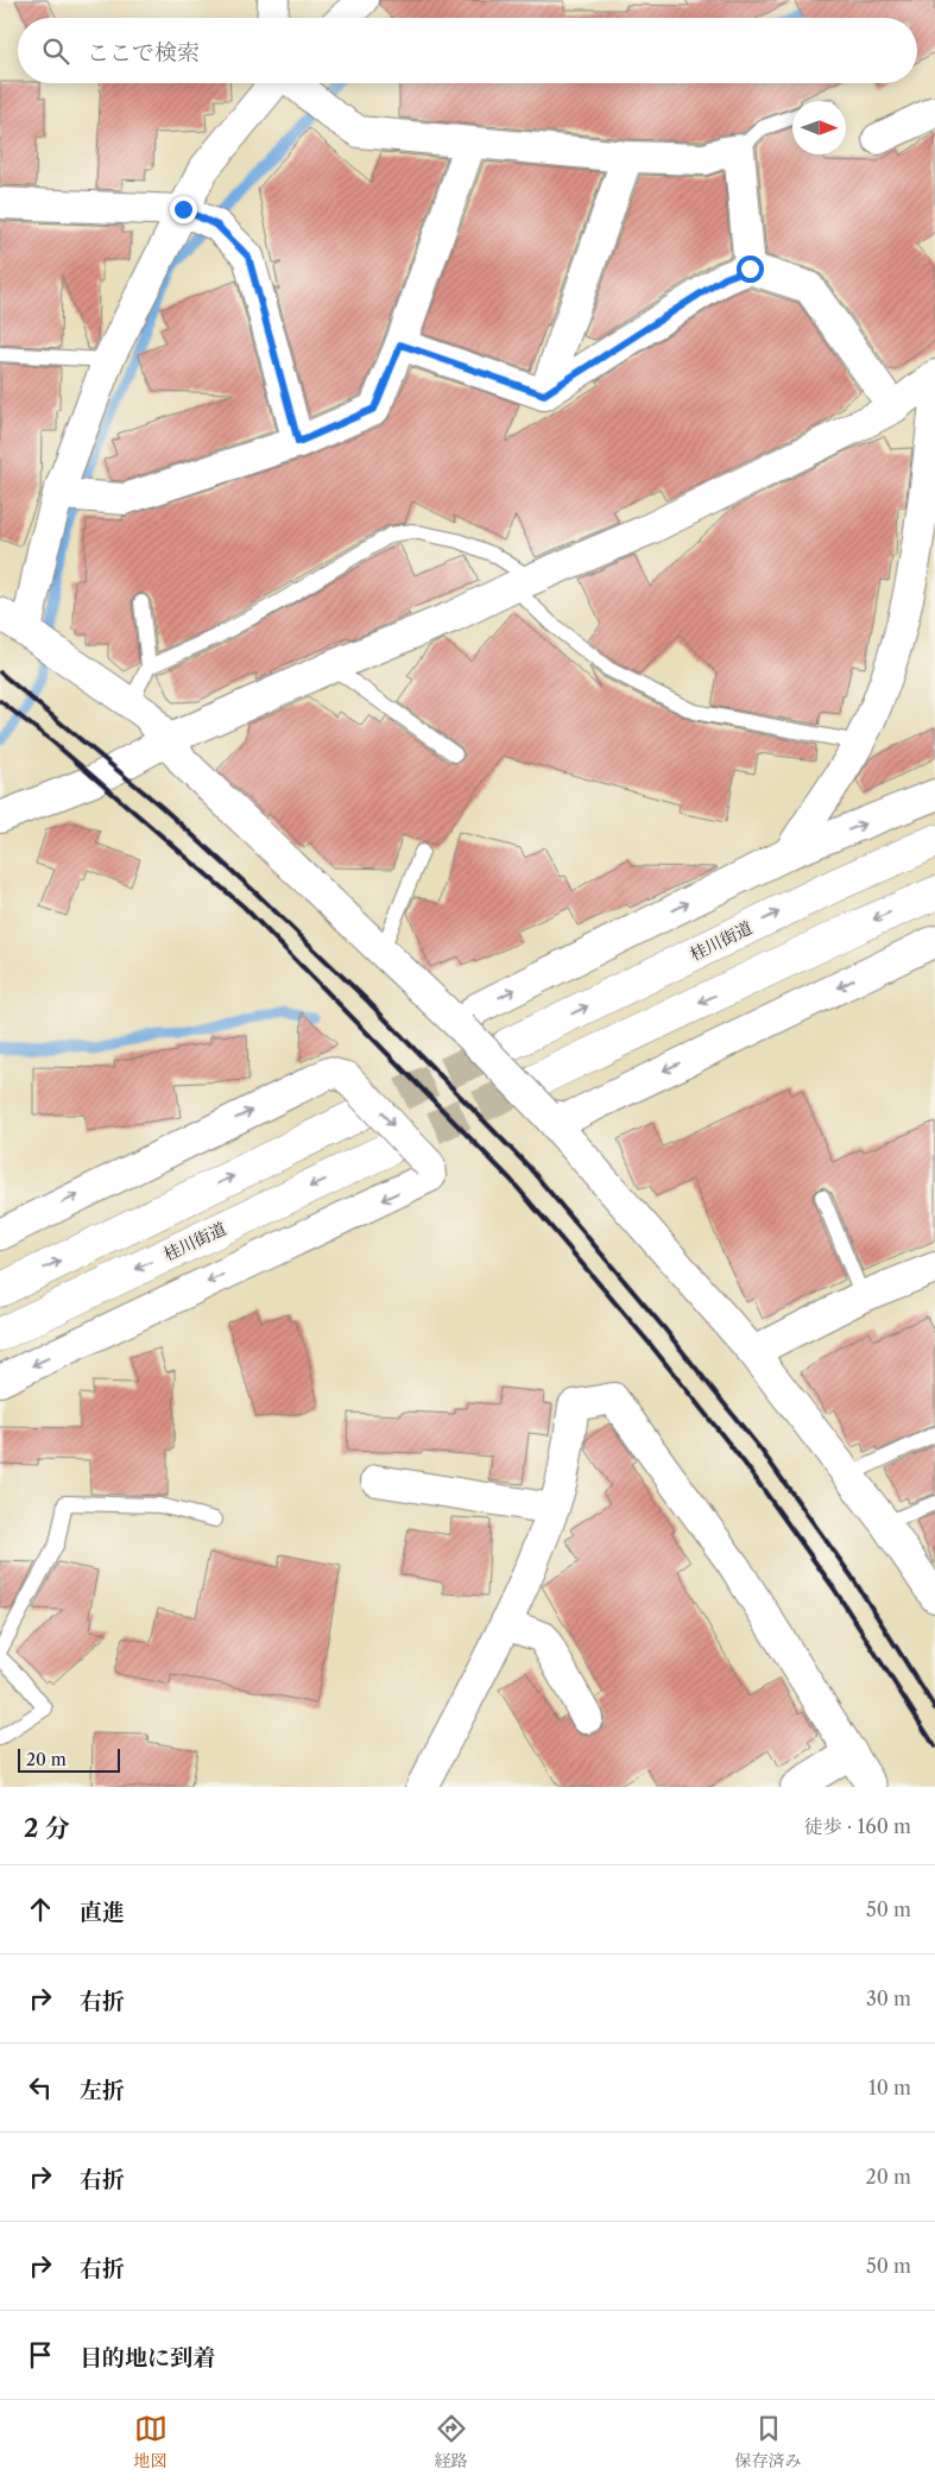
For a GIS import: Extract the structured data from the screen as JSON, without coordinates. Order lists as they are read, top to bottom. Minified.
{"streets":{"street":["桂川街道"]},"scale_bar":"20 m","north":"right","page":{"search":"ここで検索","scale":"20 m","heading":["2 分","徒歩 · 160 m"],"list":[["直進","50 m"],["右折","30 m"],["左折","10 m"],["右折","20 m"],["右折","50 m"],"目的地に到着"],"nav":["地図","経路","保存済み"]}}
